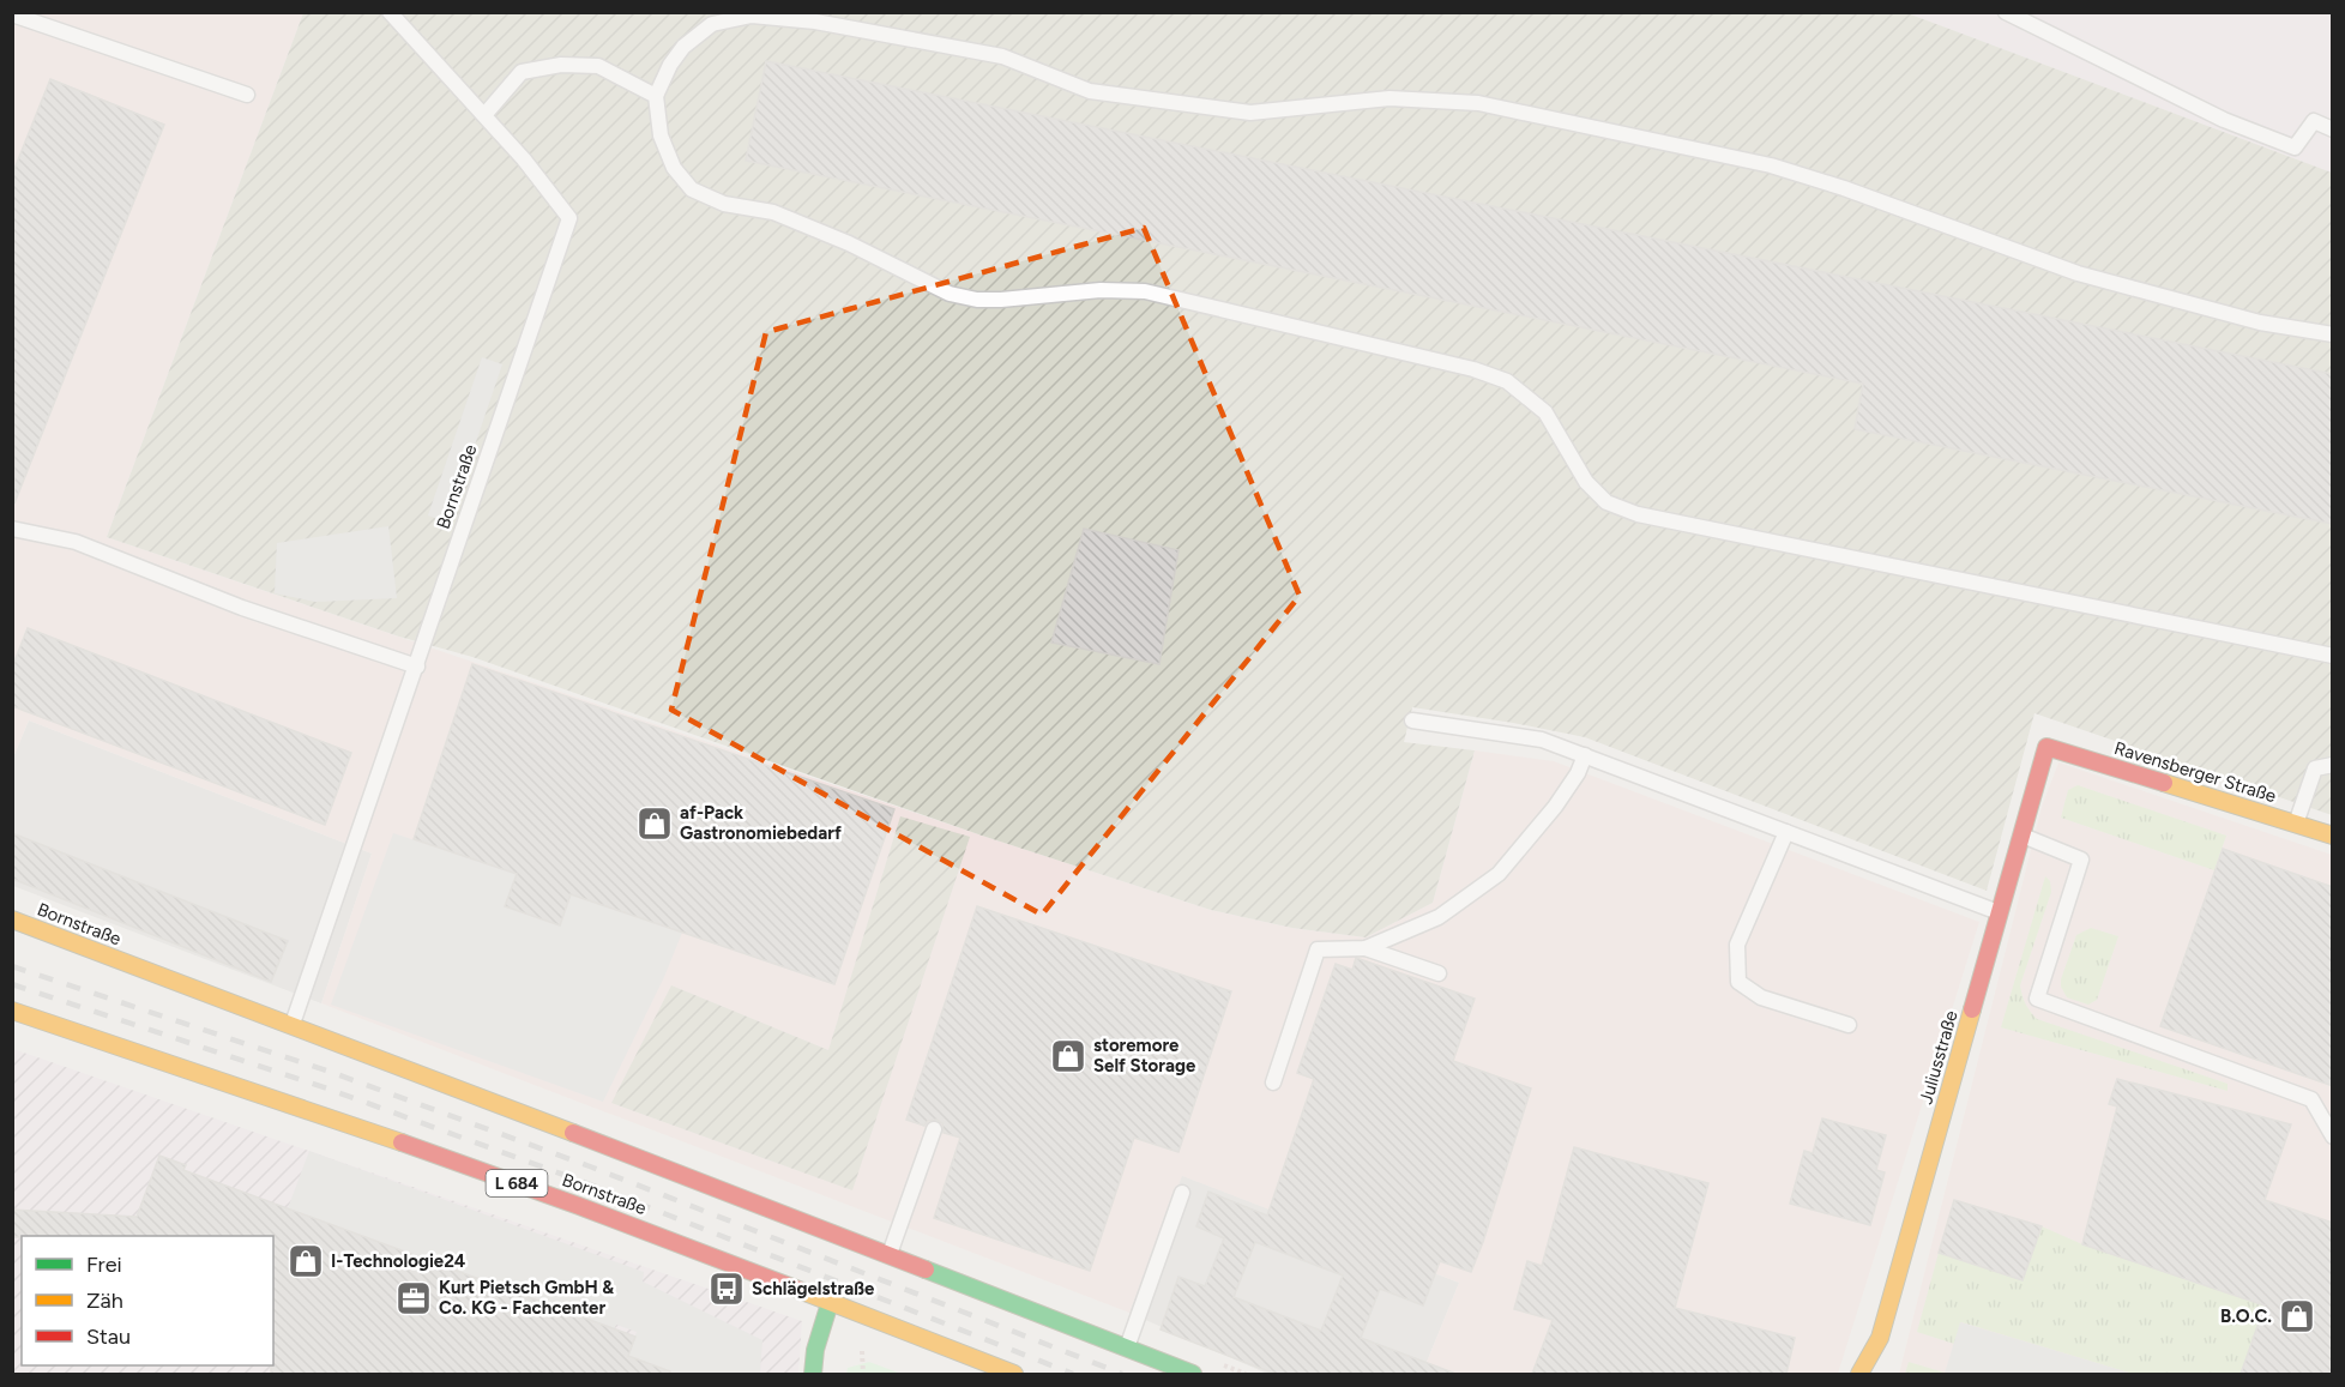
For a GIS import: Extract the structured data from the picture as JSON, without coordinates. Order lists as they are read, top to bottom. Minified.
{"streets":{"main road":["Bornstraße","Ravensberger Straße","Juliusstraße","L 684"]},"crossings":[["Ravensberger Straße","Juliusstraße"]],"places":{"shop":["af-Pack Gastronomiebedarf","storemore Self Storage","I-Technologie24","B.O.C."],"bus stop":["Schlägelstraße"],"office":["Kurt Pietsch GmbH & Co. KG - Fachcenter"]},"legend":["Frei","Zäh","Stau"]}
